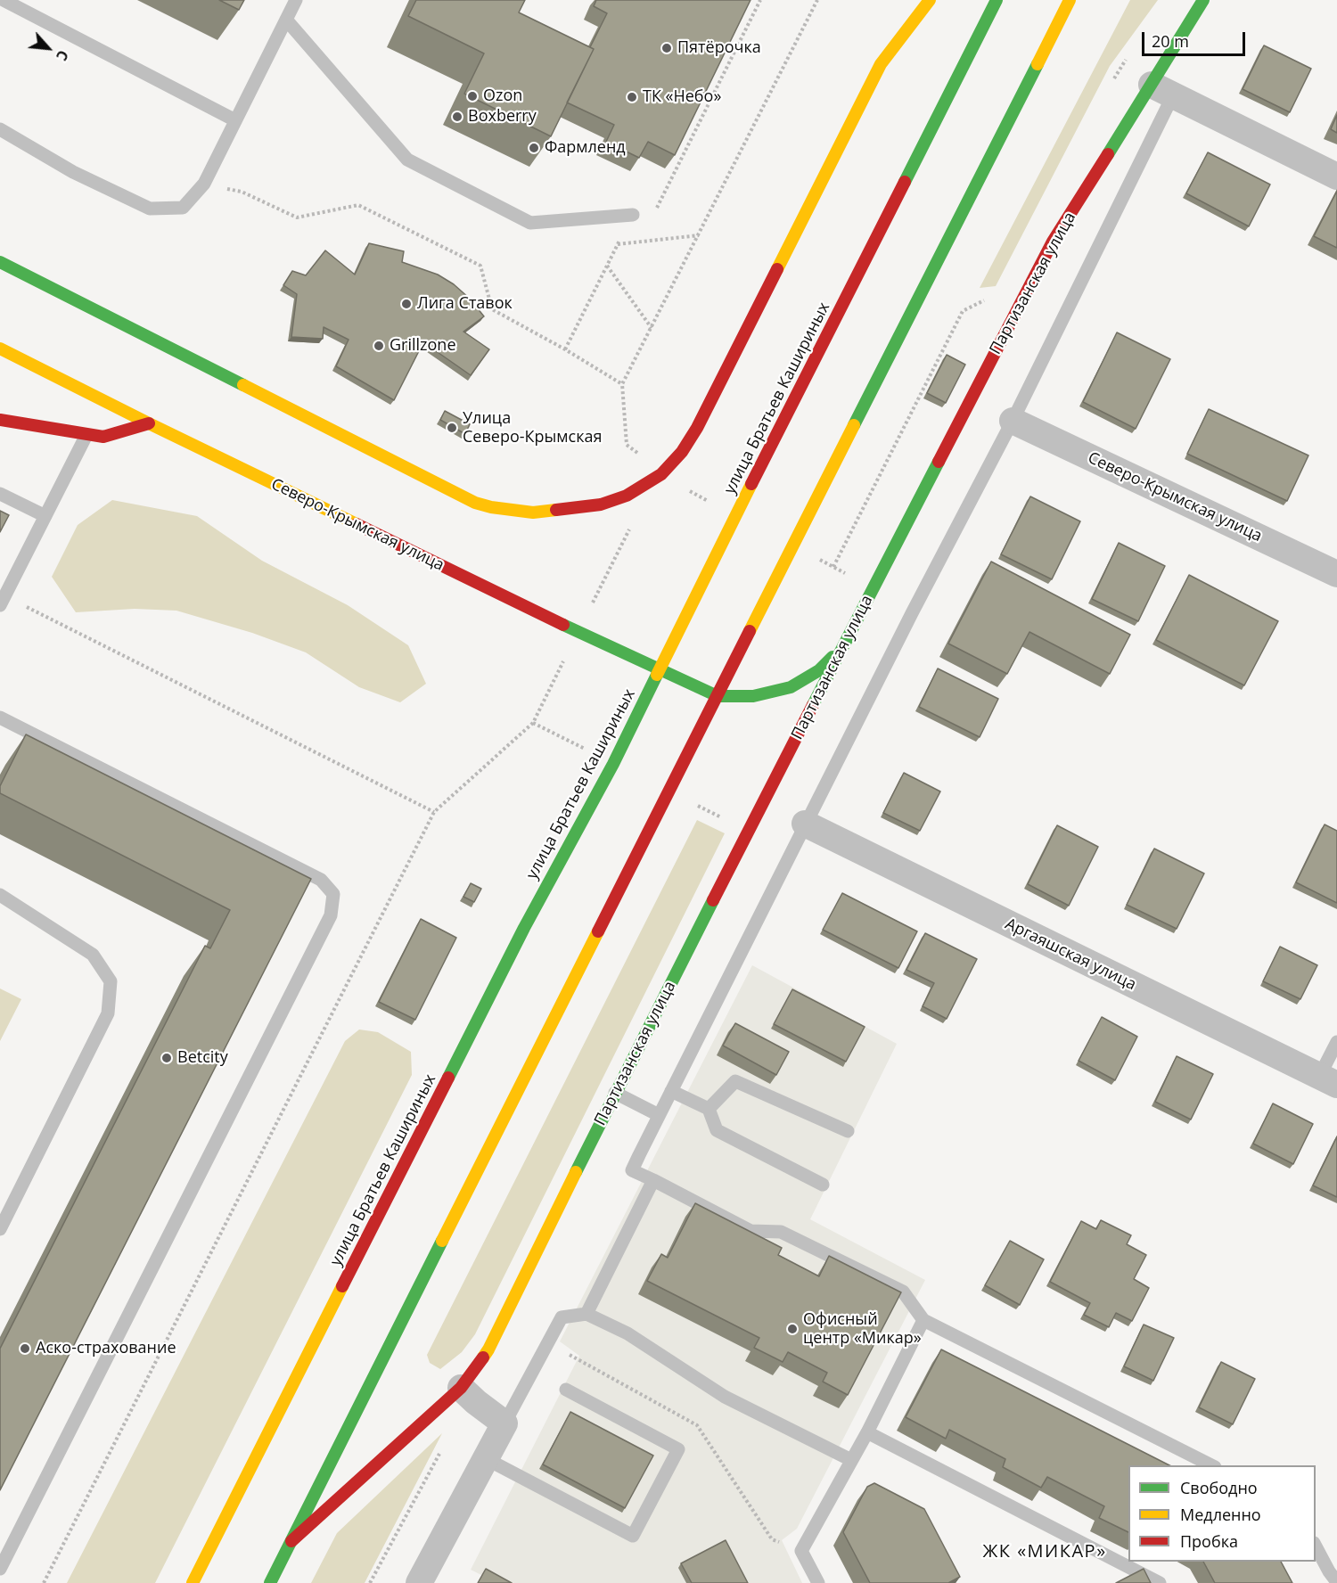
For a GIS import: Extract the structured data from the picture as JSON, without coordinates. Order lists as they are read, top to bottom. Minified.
{"streets":{"main road":["Партизанская улица","улица Братьев Кашириных","Северо-Крымская улица"],"street":["Аргаяшская улица"]},"crossings":[["улица Братьев Кашириных","Северо-Крымская улица"]],"districts":["ЖК «МИКАР»"],"places":["Пятёрочка","Ozon","ТК «Небо»","Boxberry","Фармленд","Лига Ставок","Grillzone","Улица Северо-Крымская","Betcity","Офисный центр «Микар»","Аско-страхование"],"legend":["Свободно","Медленно","Пробка"],"scale_bar":"20 m","north":"bottom right"}
